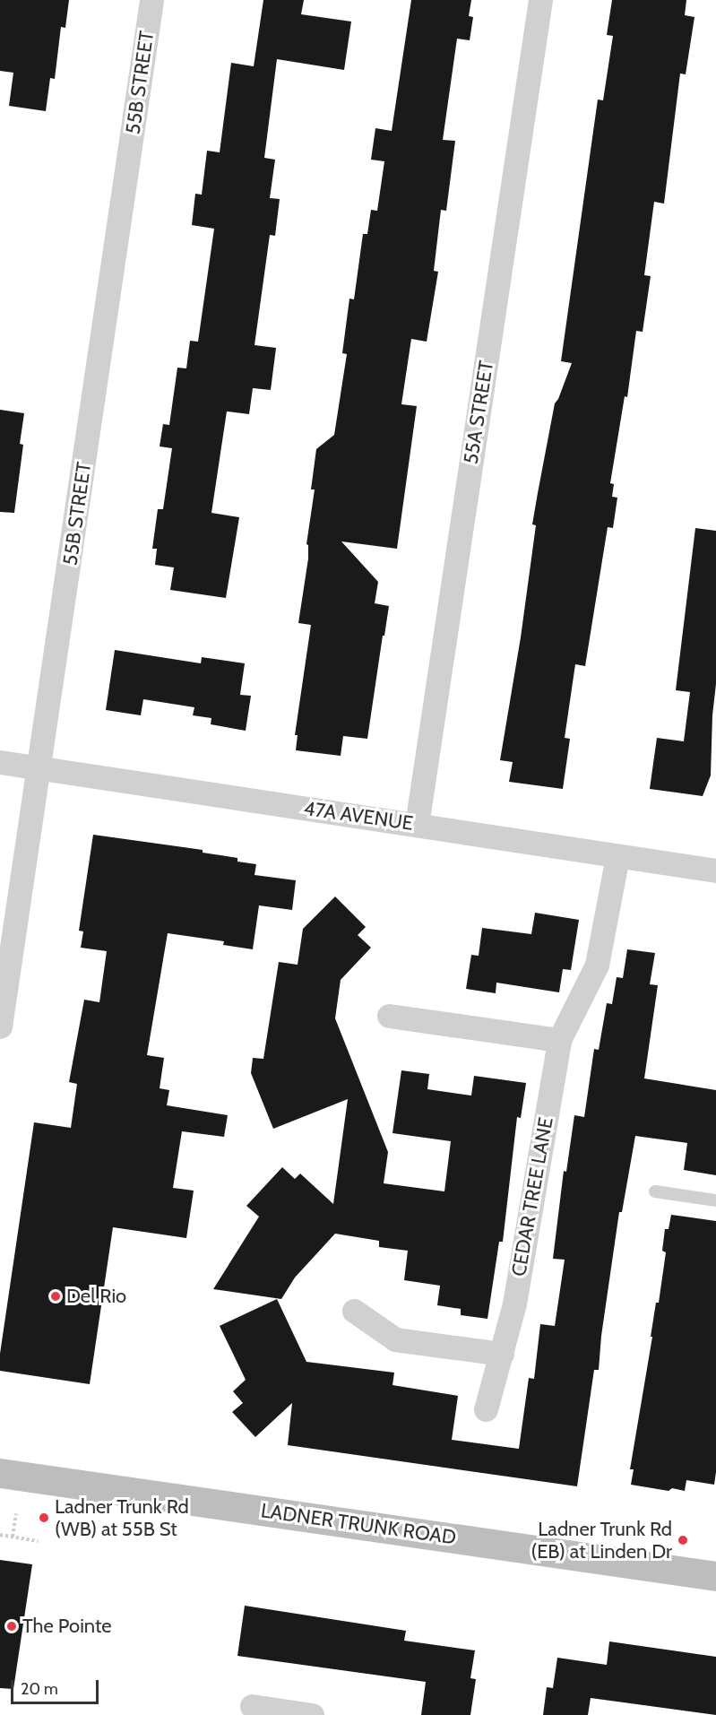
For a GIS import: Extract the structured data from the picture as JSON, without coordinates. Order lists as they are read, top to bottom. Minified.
{"streets":{"main road":["LADNER TRUNK ROAD"],"street":["55B STREET","55A STREET","47A AVENUE","CEDAR TREE LANE"]},"crossings":[["55B STREET","47A AVENUE"],["55A STREET","47A AVENUE"],["47A AVENUE","CEDAR TREE LANE"]],"places":["Del Rio","Ladner Trunk Rd (WB) at 55B St","Ladner Trunk Rd (EB) at Linden Dr","The Pointe"],"scale_bar":"20 m"}
